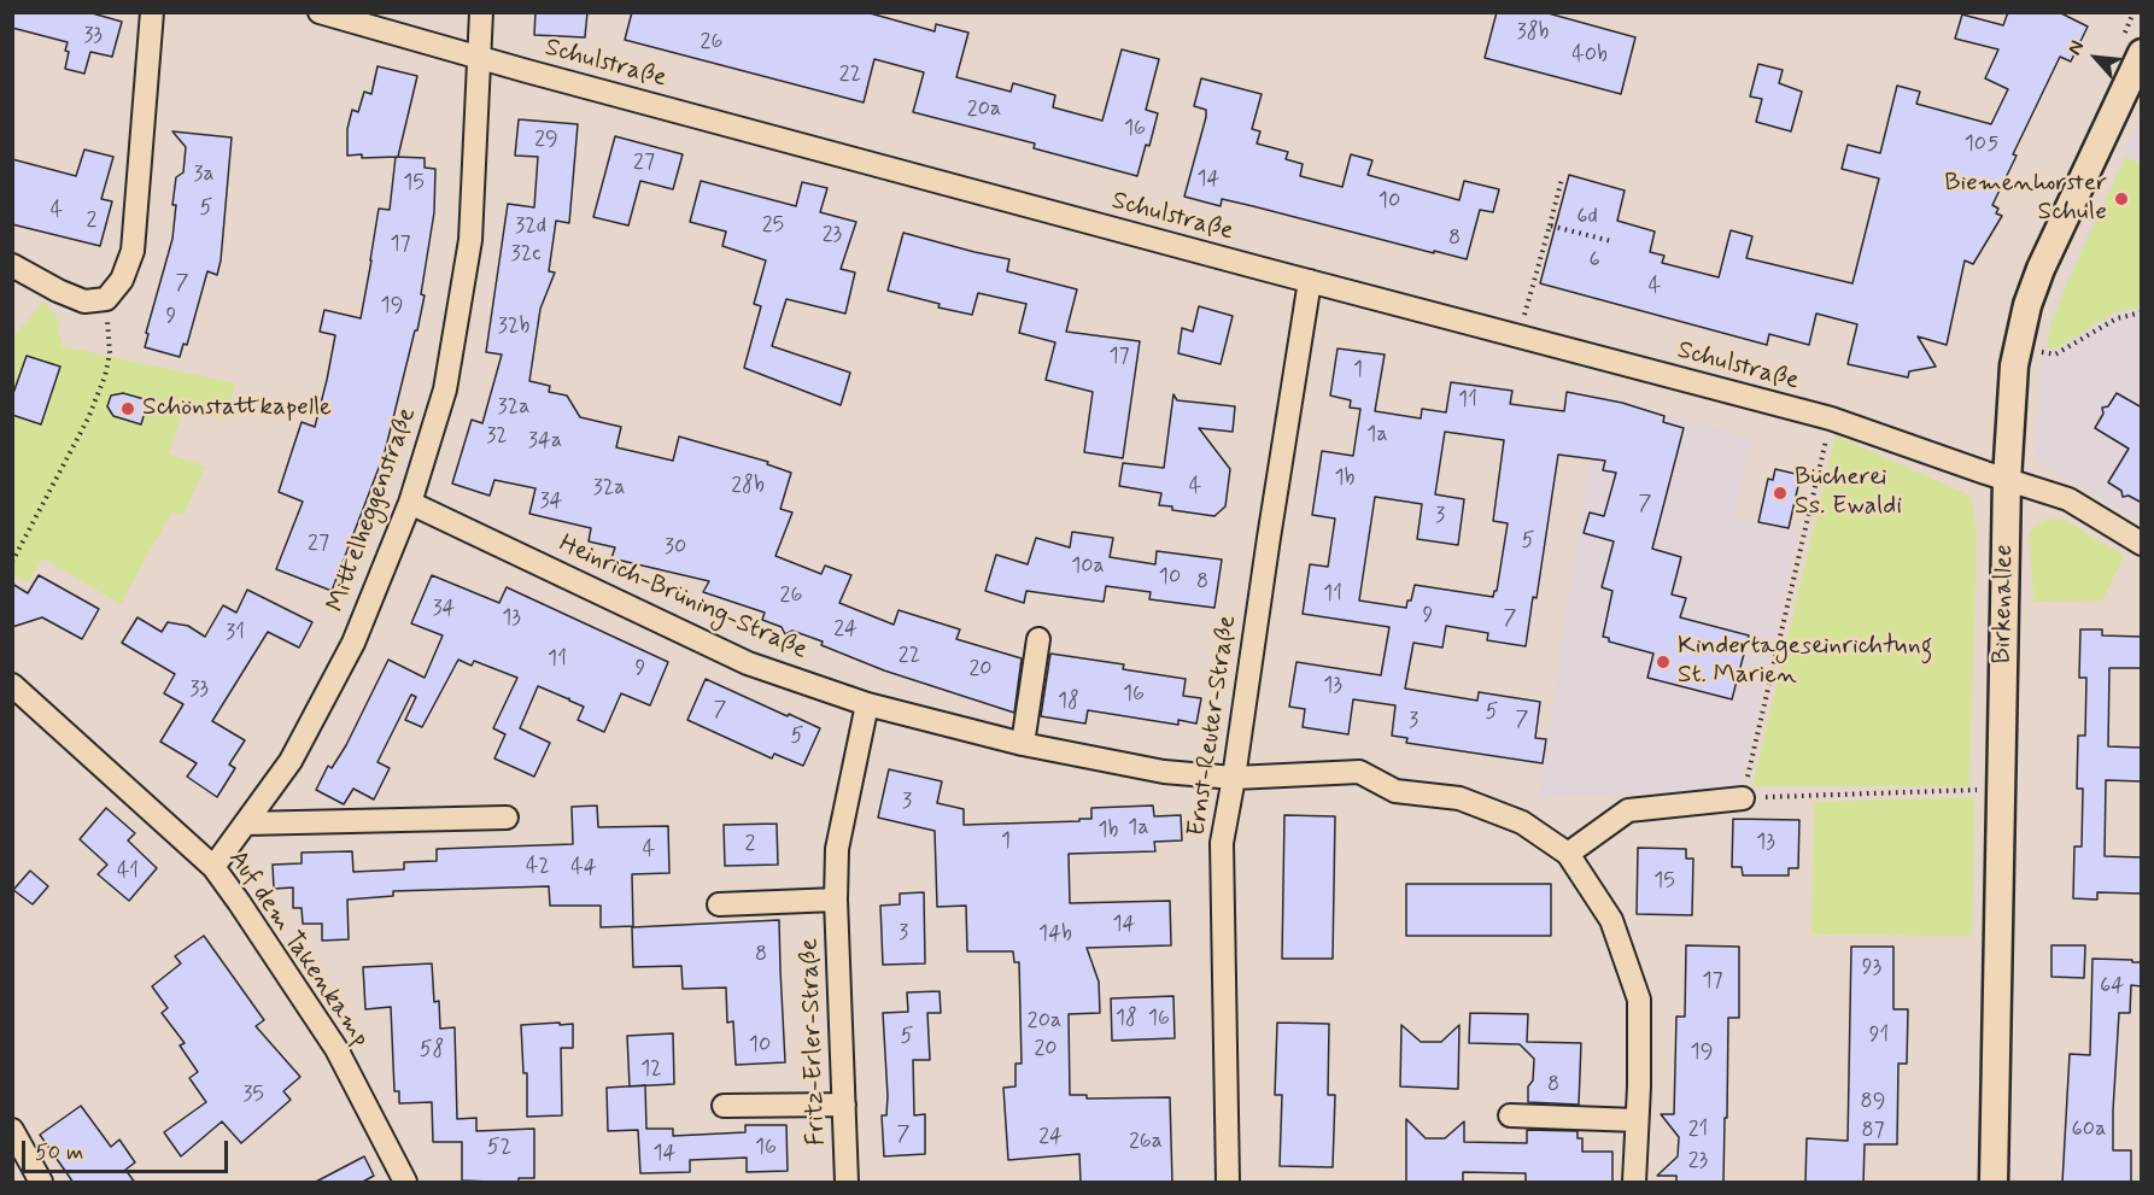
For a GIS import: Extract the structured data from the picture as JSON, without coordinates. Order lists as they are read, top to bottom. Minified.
{"streets":{"street":["Schulstraße","Mittelheggenstraße","Heinrich-Brüning-Straße","Birkenallee","Ernst-Reuter-Straße","Auf dem Takenkamp","Fritz-Erler-Straße"]},"crossings":[["Schulstraße","Mittelheggenstraße"],["Schulstraße","Birkenallee"],["Schulstraße","Ernst-Reuter-Straße"],["Mittelheggenstraße","Heinrich-Brüning-Straße"],["Mittelheggenstraße","Auf dem Takenkamp"],["Heinrich-Brüning-Straße","Ernst-Reuter-Straße"],["Heinrich-Brüning-Straße","Fritz-Erler-Straße"]],"places":["Biemenhorster Schule","Schönstattkapelle","Bücherei Ss. Ewaldi","Kindertageseinrichtung St. Marien"],"house_numbers":["38b","33","26","40b","22","20a","16","29","105","27","3a","14","15","10","5","4","6d","2","25","32d","23","8","17","32c","6","7","4","19","9","32b","17","1","11","32a","1a","32","34a","1b","28b","4","32a","34","7","3","5","27","30","10a","10","8","11","26","34","9","13","7","24","31","22","11","9","20","13","33","16","18","7","5","7","3","5","3","1a","1b","1","13","2","4","42","44","41","15","14","3","14b","8","93","17","64","18","16","20a","91","5","10","20","58","19","12","8","35","89","21","60a","87","7","24","26a","52","16","14","23"],"scale_bar":"50 m","north":"top left"}
